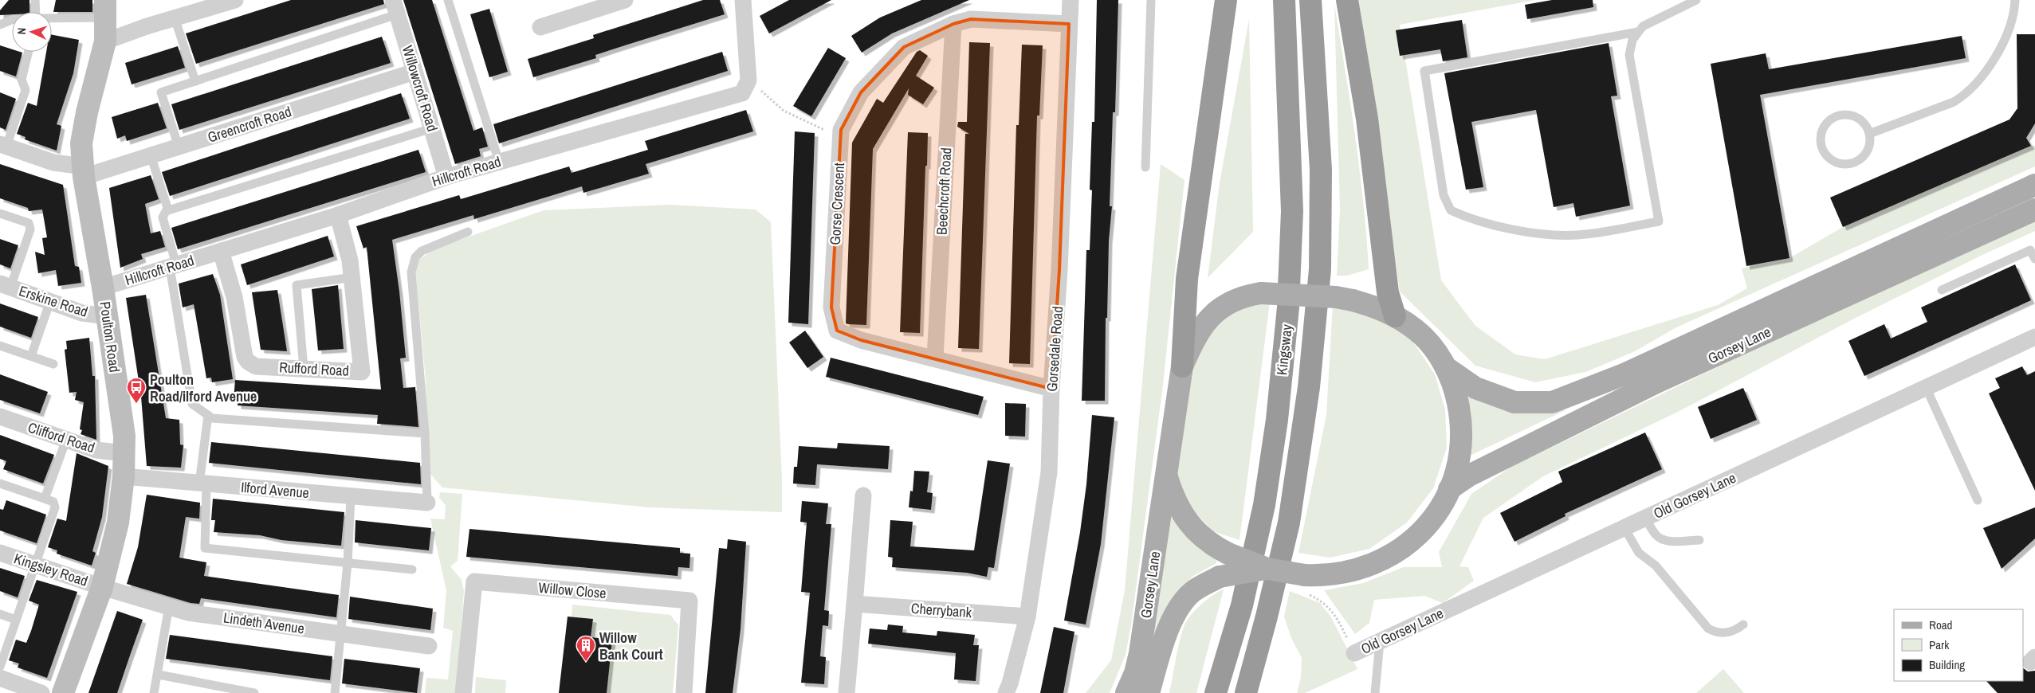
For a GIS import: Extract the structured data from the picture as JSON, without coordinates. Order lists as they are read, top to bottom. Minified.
{"streets":{"highway":["Kingsway"],"main road":["Poulton Road","Gorsey Lane"],"street":["Willowcroft Road","Greencroft Road","Hillcroft Road","Beechcroft Road","Gorse Crescent","Erskine Road","Gorsedale Road","Rufford Road","Clifford Road","Ilford Avenue","Old Gorsey Lane","Kingsley Road","Willow Close","Cherrybank","Lindeth Avenue"]},"crossings":[["Willowcroft Road","Greencroft Road"],["Willowcroft Road","Hillcroft Road"],["Greencroft Road","Poulton Road"],["Hillcroft Road","Poulton Road"],["Hillcroft Road","Rufford Road"],["Beechcroft Road","Gorse Crescent"],["Gorse Crescent","Gorsedale Road"],["Erskine Road","Poulton Road"],["Poulton Road","Clifford Road"],["Poulton Road","Ilford Avenue"],["Poulton Road","Kingsley Road"],["Poulton Road","Lindeth Avenue"],["Gorsedale Road","Cherrybank"],["Kingsley Road","Lindeth Avenue"]],"places":{"bus stop":["Poulton Road/ilford Avenue"],"building":["Willow Bank Court"]},"legend":["Road","Park","Building"],"north":"left"}
